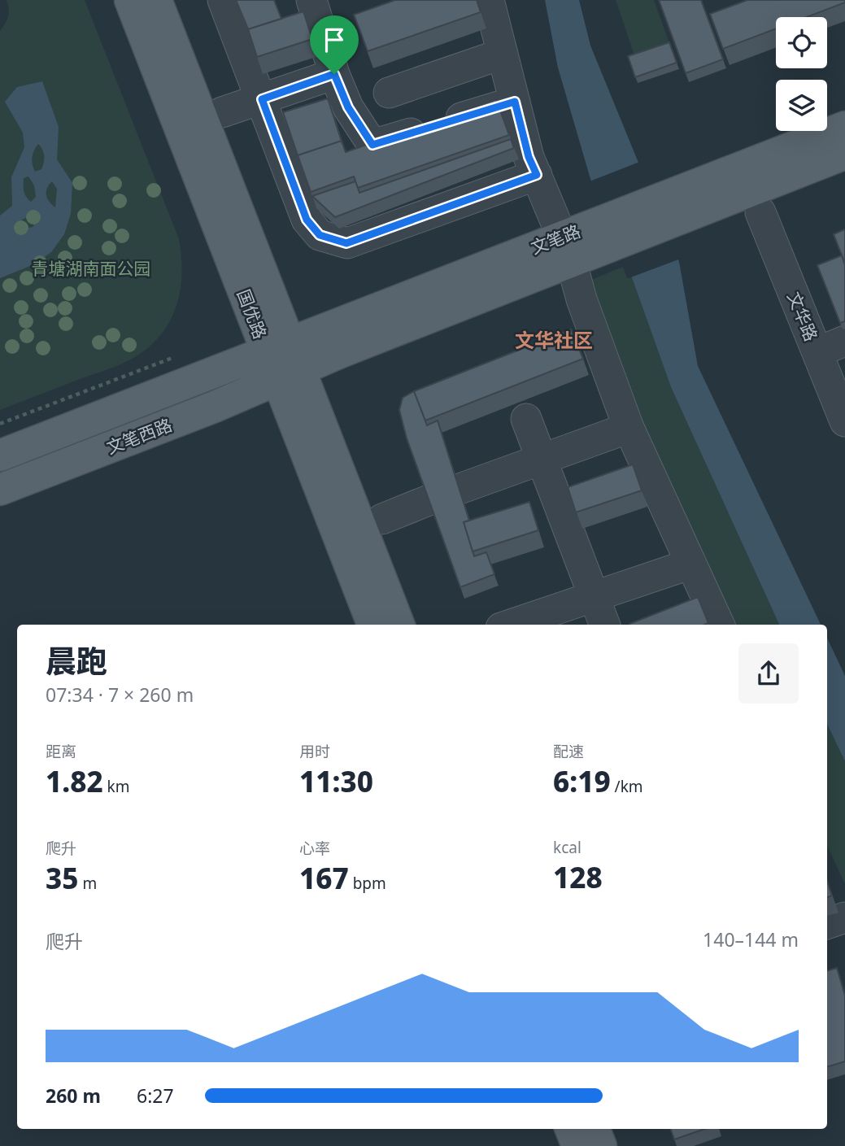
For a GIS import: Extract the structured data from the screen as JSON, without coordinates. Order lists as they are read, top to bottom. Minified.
{"streets":{"main road":["文笔路","国优路","文笔西路"],"street":["文华路"]},"crossings":[["文笔路","国优路"],["文笔路","文笔西路"],["国优路","文笔西路"]],"districts":["文华社区"],"parks":["青塘湖南面公园"],"page":{"heading":["晨跑","07:34 · 7 × 260 m"],"stats":[["距离","1.82 km"],["用时","11:30"],["配速","6:19 /km"],["爬升","35 m"],["心率","167 bpm"],["kcal","128"]],"chart":["爬升","140–144 m"],"list":[{"name":"260 m","note":"6:27"}]}}
